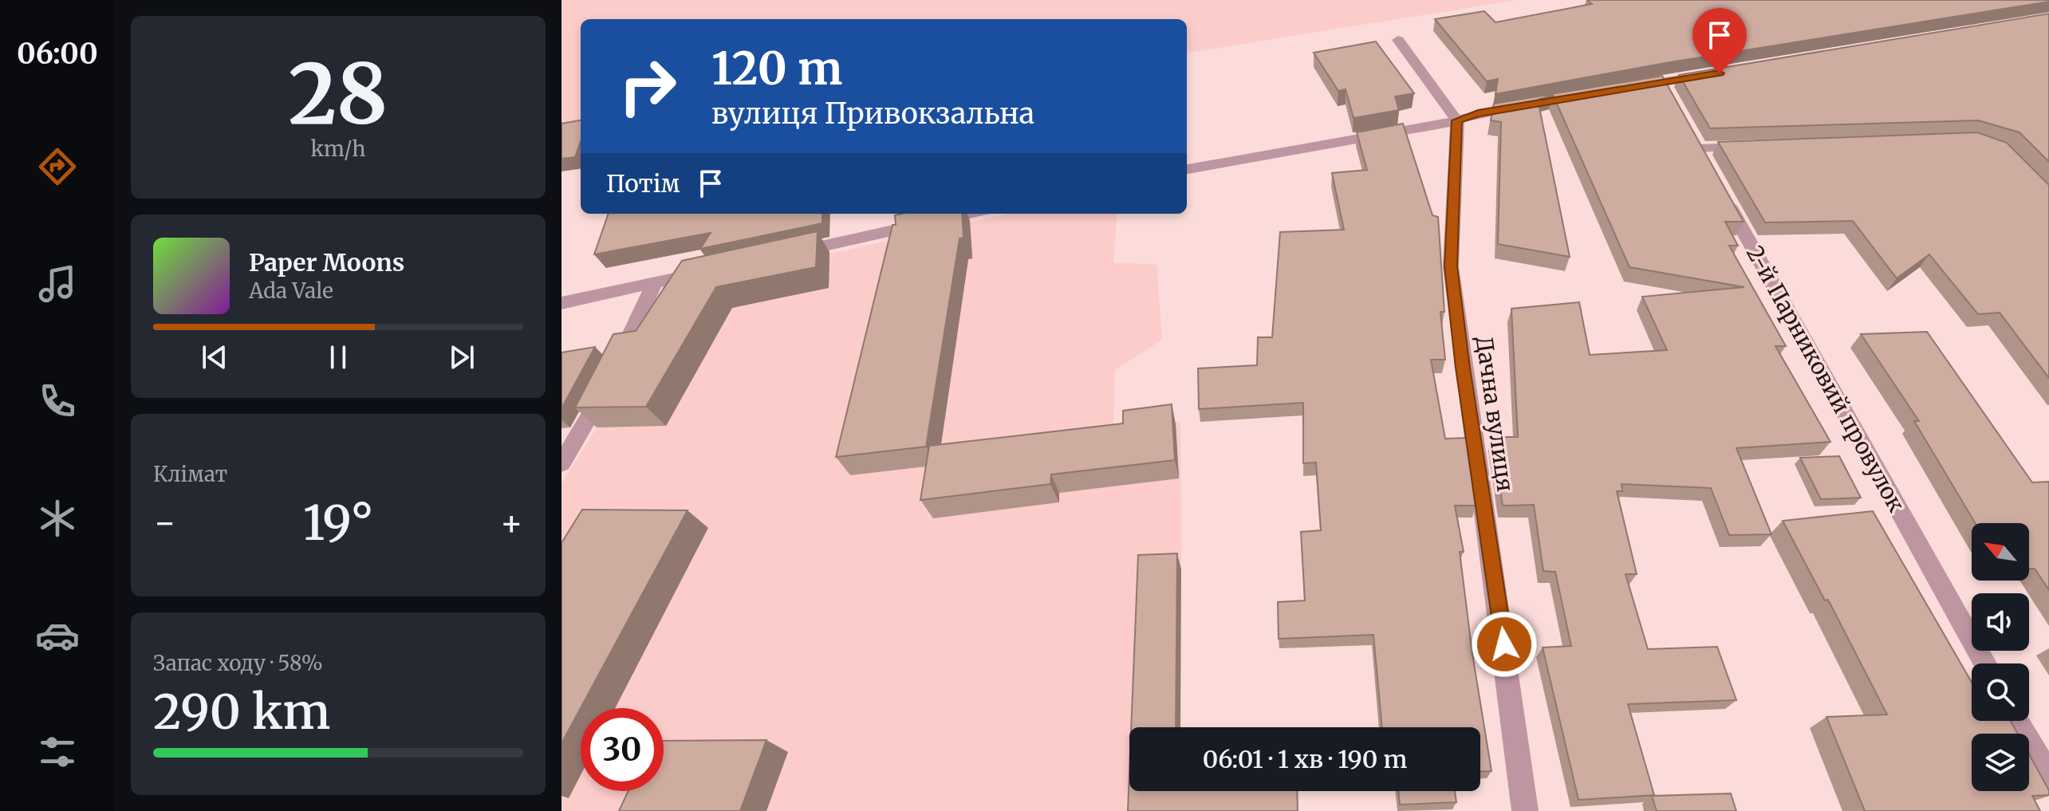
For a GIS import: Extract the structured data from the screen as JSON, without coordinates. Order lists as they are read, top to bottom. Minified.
{"streets":{"street":["2-й Парниковий провулок","Дачна вулиця"]},"north":"top left","page":{"tabs":"06:00","tile":[["28","km/h"],"Клімат",["Запас ходу · 58%","290 km"]],"turn":["120 m","вулиця Привокзальна"],"then":"Потім","song":["Paper Moons","Ada Vale"],"heat":["−","19°","+"],"limit":"30","trip":"06:01 · 1 хв · 190 m"}}
